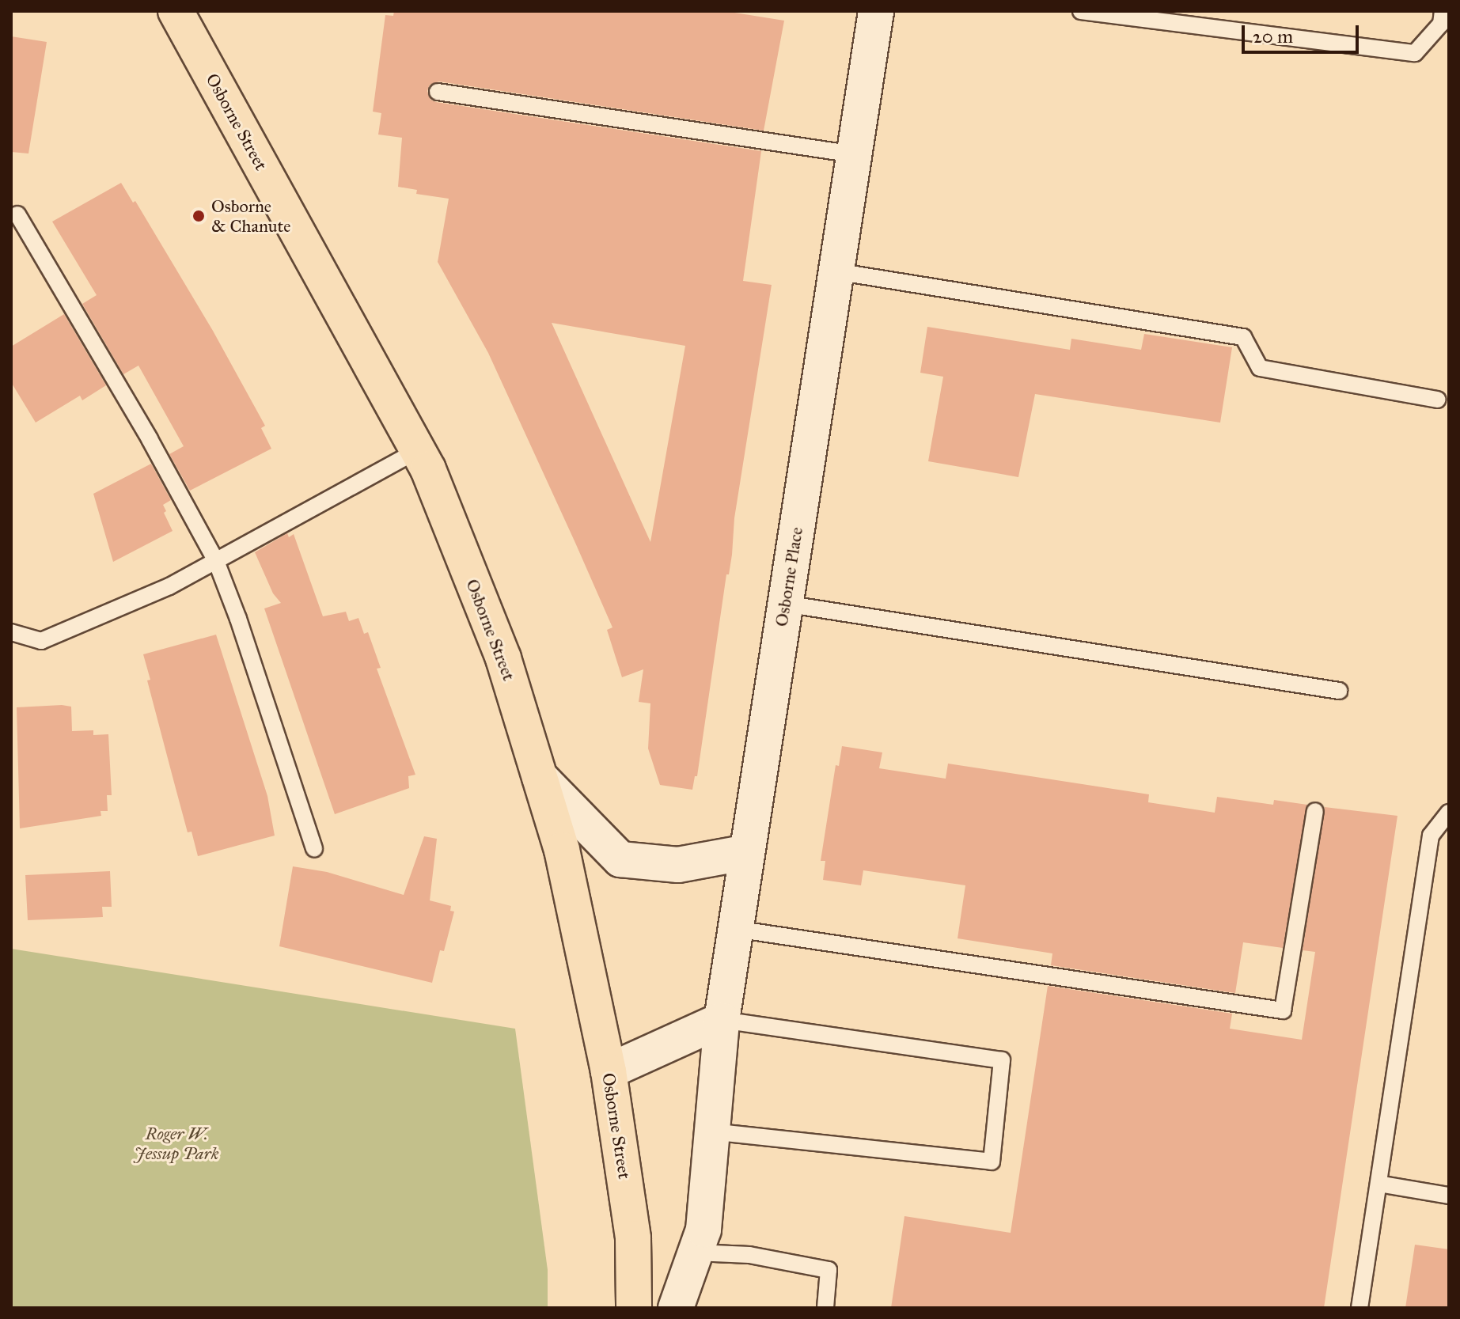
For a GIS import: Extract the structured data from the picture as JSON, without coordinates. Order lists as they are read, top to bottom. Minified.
{"streets":{"main road":["Osborne Street"],"street":["Osborne Place"]},"parks":["Roger W. Jessup Park"],"places":["Osborne & Chanute"],"scale_bar":"20 m"}
